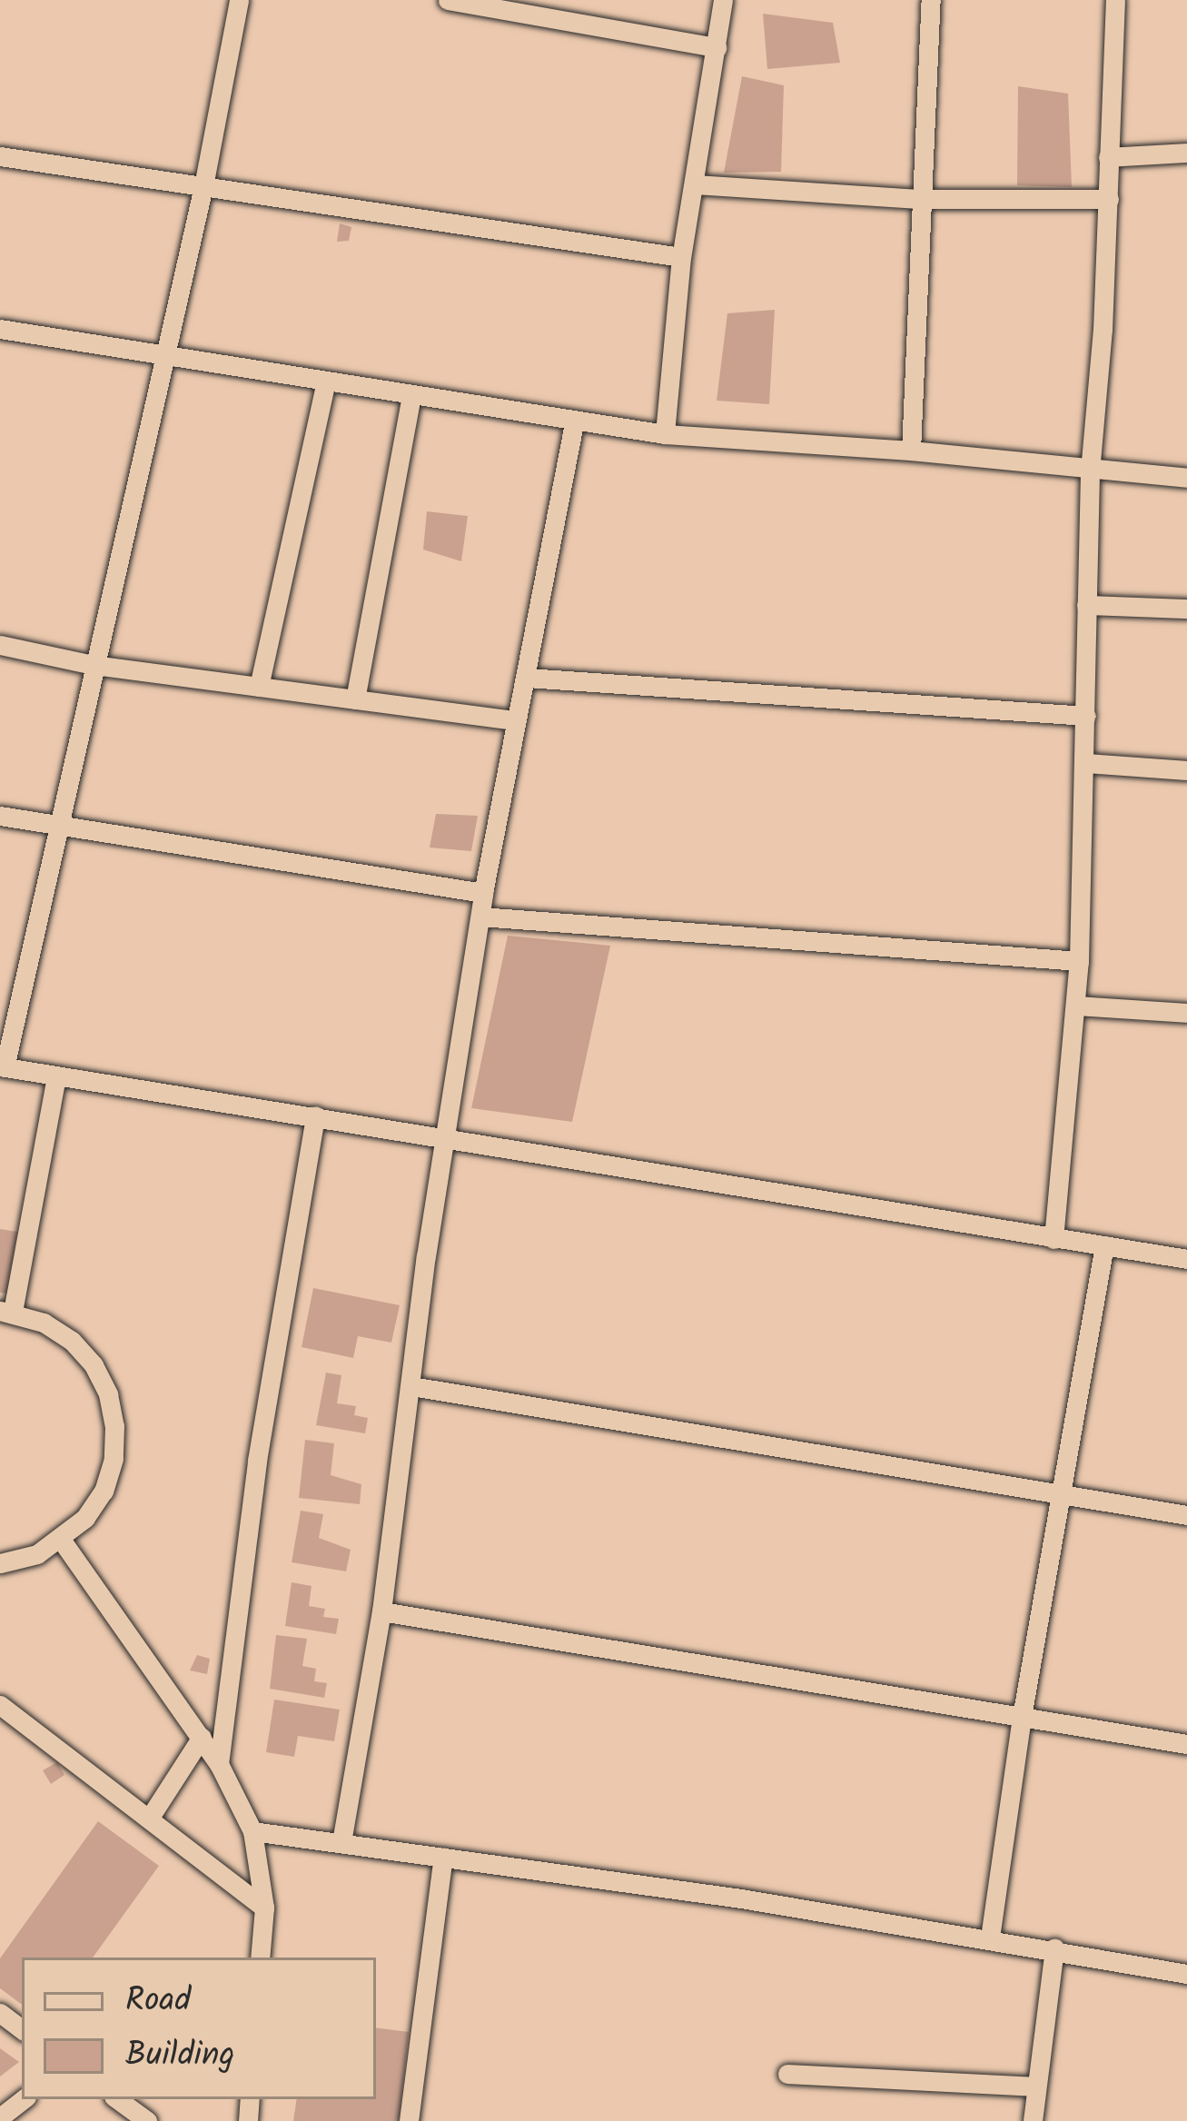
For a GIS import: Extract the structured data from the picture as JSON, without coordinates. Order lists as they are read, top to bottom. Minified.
{"legend":["Road","Building"]}
